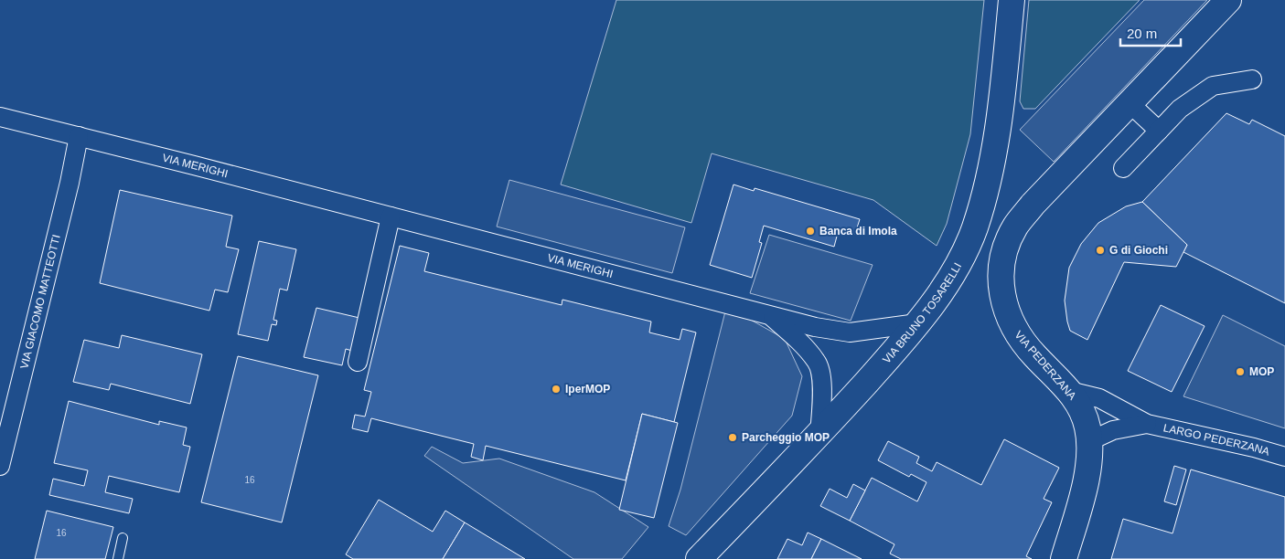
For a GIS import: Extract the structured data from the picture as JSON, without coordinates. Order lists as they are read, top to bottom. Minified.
{"streets":{"main road":["VIA BRUNO TOSARELLI","VIA PEDERZANA"],"street":["VIA MERIGHI","VIA GIACOMO MATTEOTTI","LARGO PEDERZANA"]},"crossings":[["VIA MERIGHI","VIA GIACOMO MATTEOTTI"],["VIA MERIGHI","VIA BRUNO TOSARELLI"],["VIA PEDERZANA","LARGO PEDERZANA"]],"places":["Banca di Imola","G di Giochi","MOP","IperMOP","Parcheggio MOP"],"house_numbers":["16","16"],"scale_bar":"20 m"}
